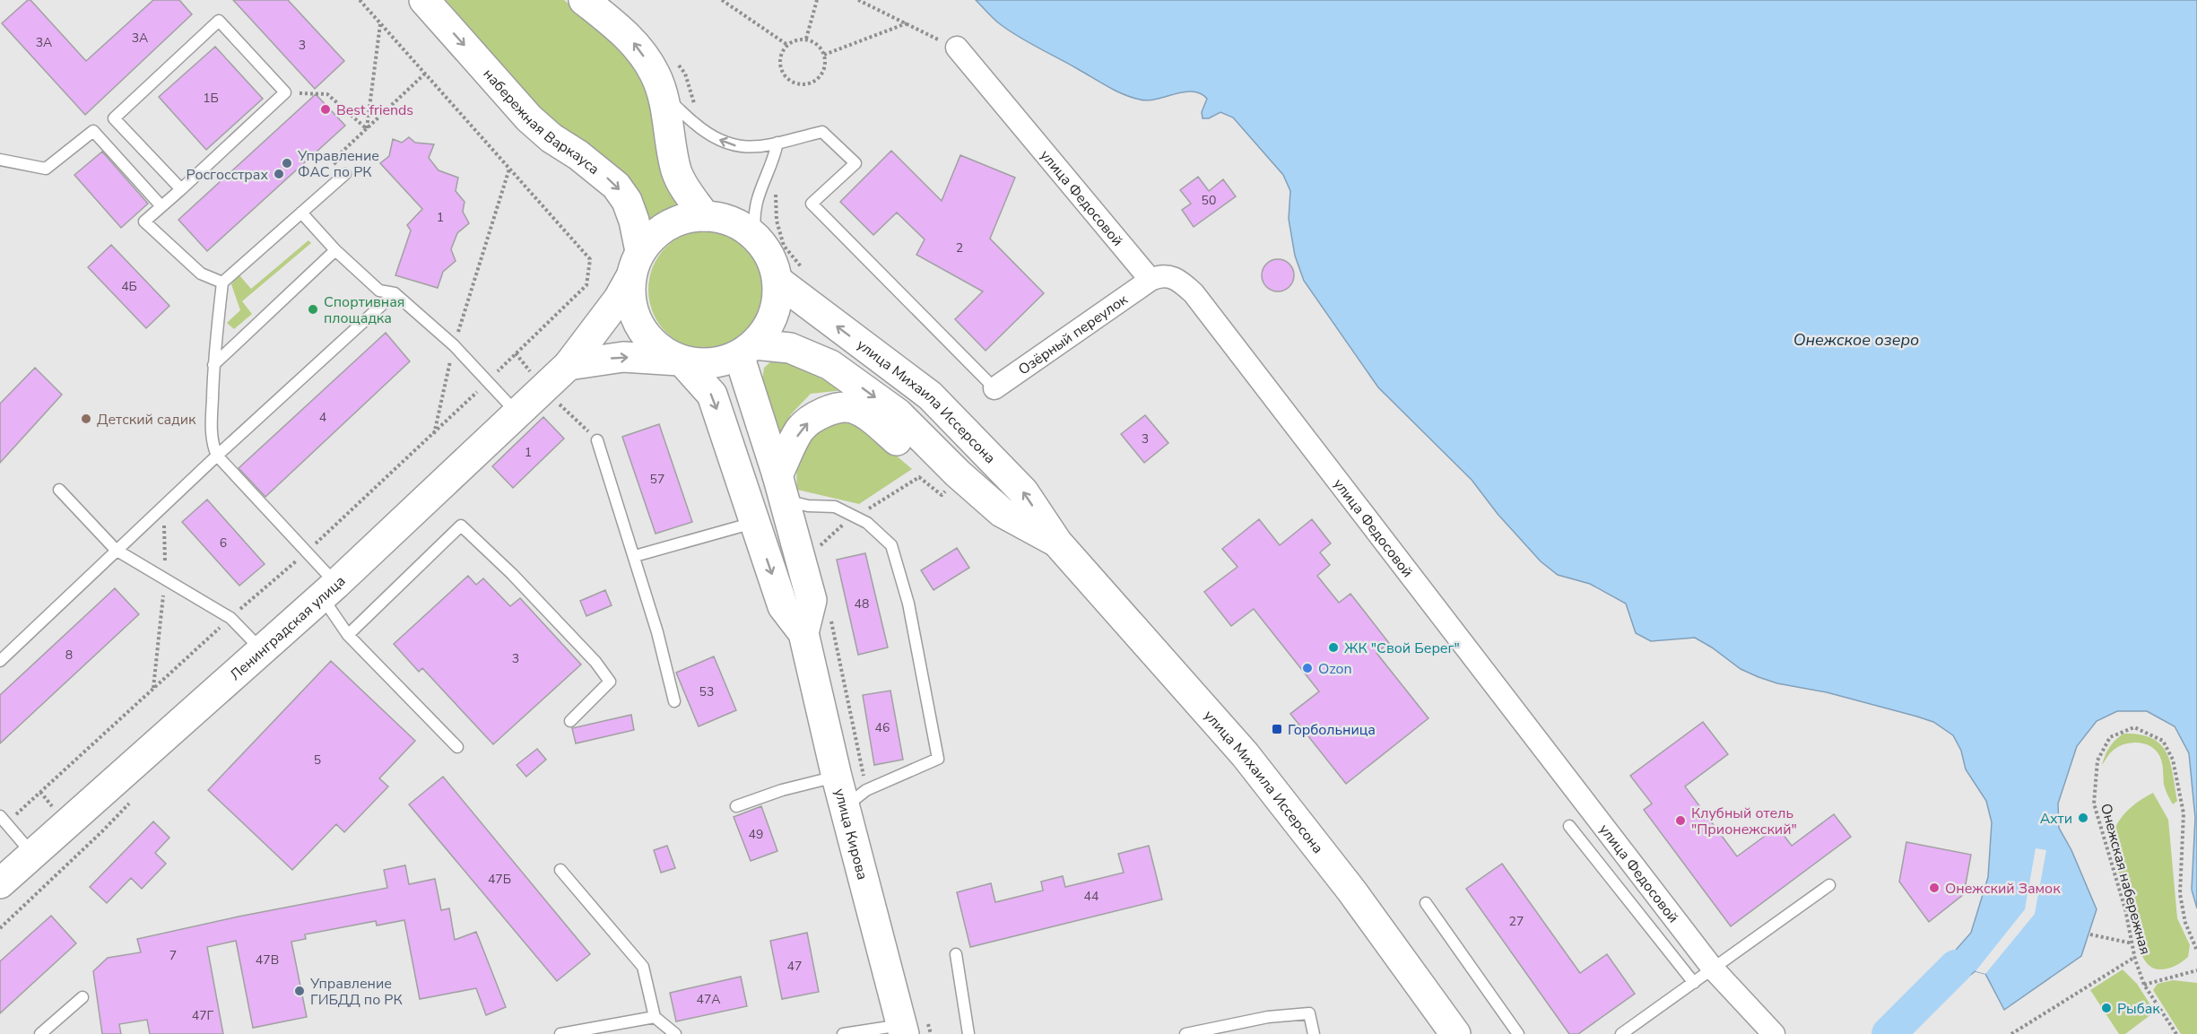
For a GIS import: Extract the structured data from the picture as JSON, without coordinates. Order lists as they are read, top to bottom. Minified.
{"streets":{"main road":["набережная Варкауса","улица Михаила Иссерсона","Ленинградская улица","улица Кирова"],"street":["улица Федосовой","Озёрный переулок"],"path":["Онежская набережная"]},"crossings":[["набережная Варкауса","улица Михаила Иссерсона"],["набережная Варкауса","Ленинградская улица"],["набережная Варкауса","улица Кирова"],["улица Федосовой","Озёрный переулок"],["улица Михаила Иссерсона","Ленинградская улица"],["улица Михаила Иссерсона","улица Кирова"],["Ленинградская улица","улица Кирова"]],"water":["Онежское озеро"],"places":{"other":["Best friends","Управление ФАС по РК","Росгосстрах","Спортивная площадка","Детский садик","ЖК \"Свой Берег\"","Ozon","Ахти","Клубный отель \"Прионежский\"","Онежский Замок","Управление ГИБДД по РК","Рыбак"],"transit":["Горбольница"]},"house_numbers":["3А","3А","3","1Б","50","1","2","4Б","4","3","1","57","6","48","8","3","53","46","5","49","47Б","44","27","7","47В","47","47А","47Г"]}
